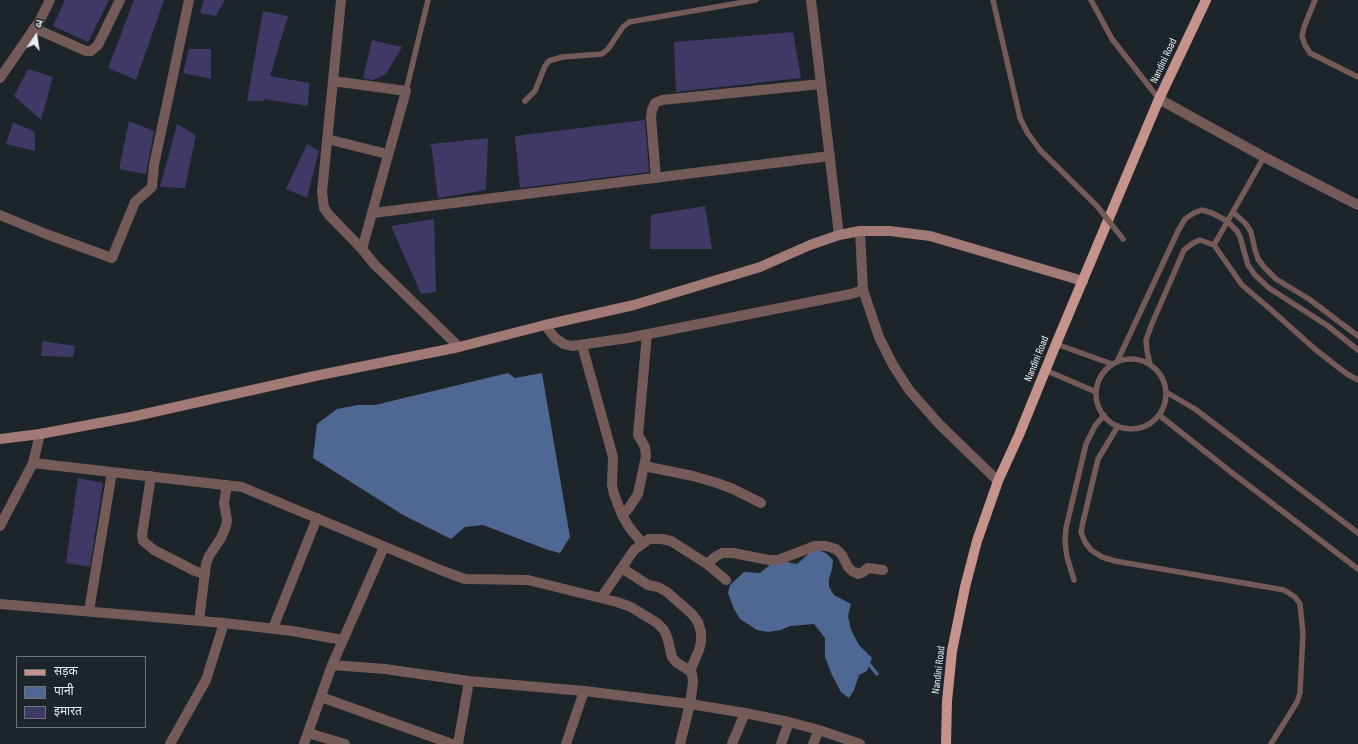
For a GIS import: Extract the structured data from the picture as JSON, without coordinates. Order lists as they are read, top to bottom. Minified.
{"streets":{"main road":["Nandini Road"]},"legend":["सड़क","पानी","इमारत"],"north":"top"}
